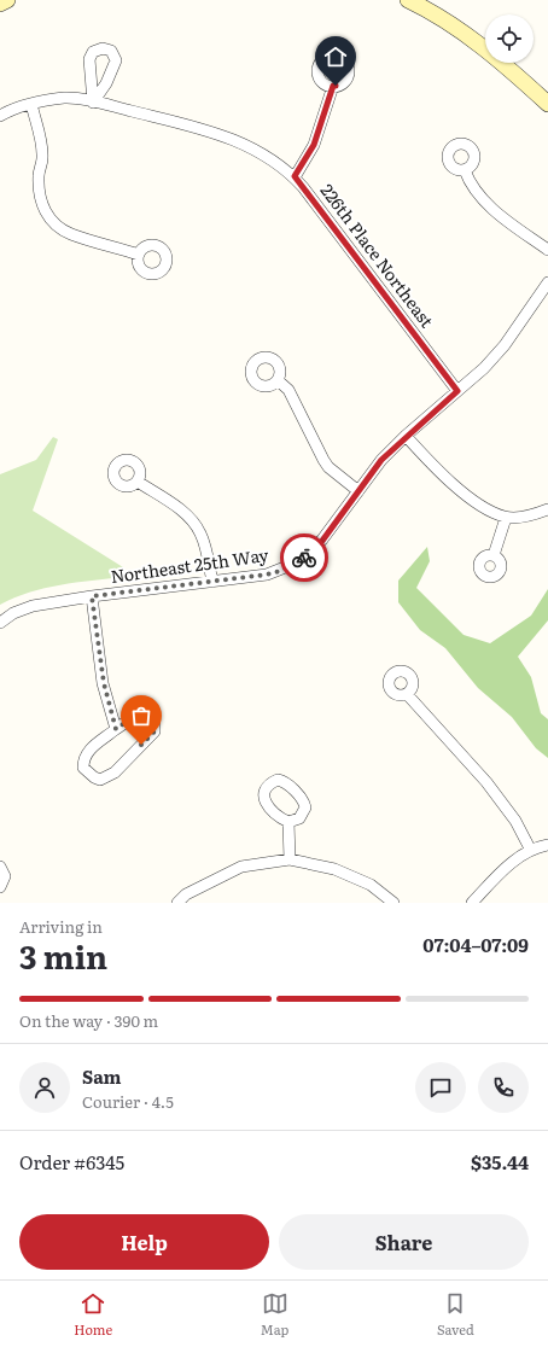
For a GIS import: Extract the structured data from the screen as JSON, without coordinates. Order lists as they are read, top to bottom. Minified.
{"streets":{"street":["226th Place Northeast","Northeast 25th Way"]},"crossings":[["226th Place Northeast","Northeast 25th Way"]],"page":{"heading":["3 min","Arriving in","07:04–07:09"],"panel":["Sam","Courier · 4.5","Order #6345","$35.44"],"bar":"On the way · 390 m","buttons":["Help","Share"],"tabs":["Home","Map","Saved"]}}
